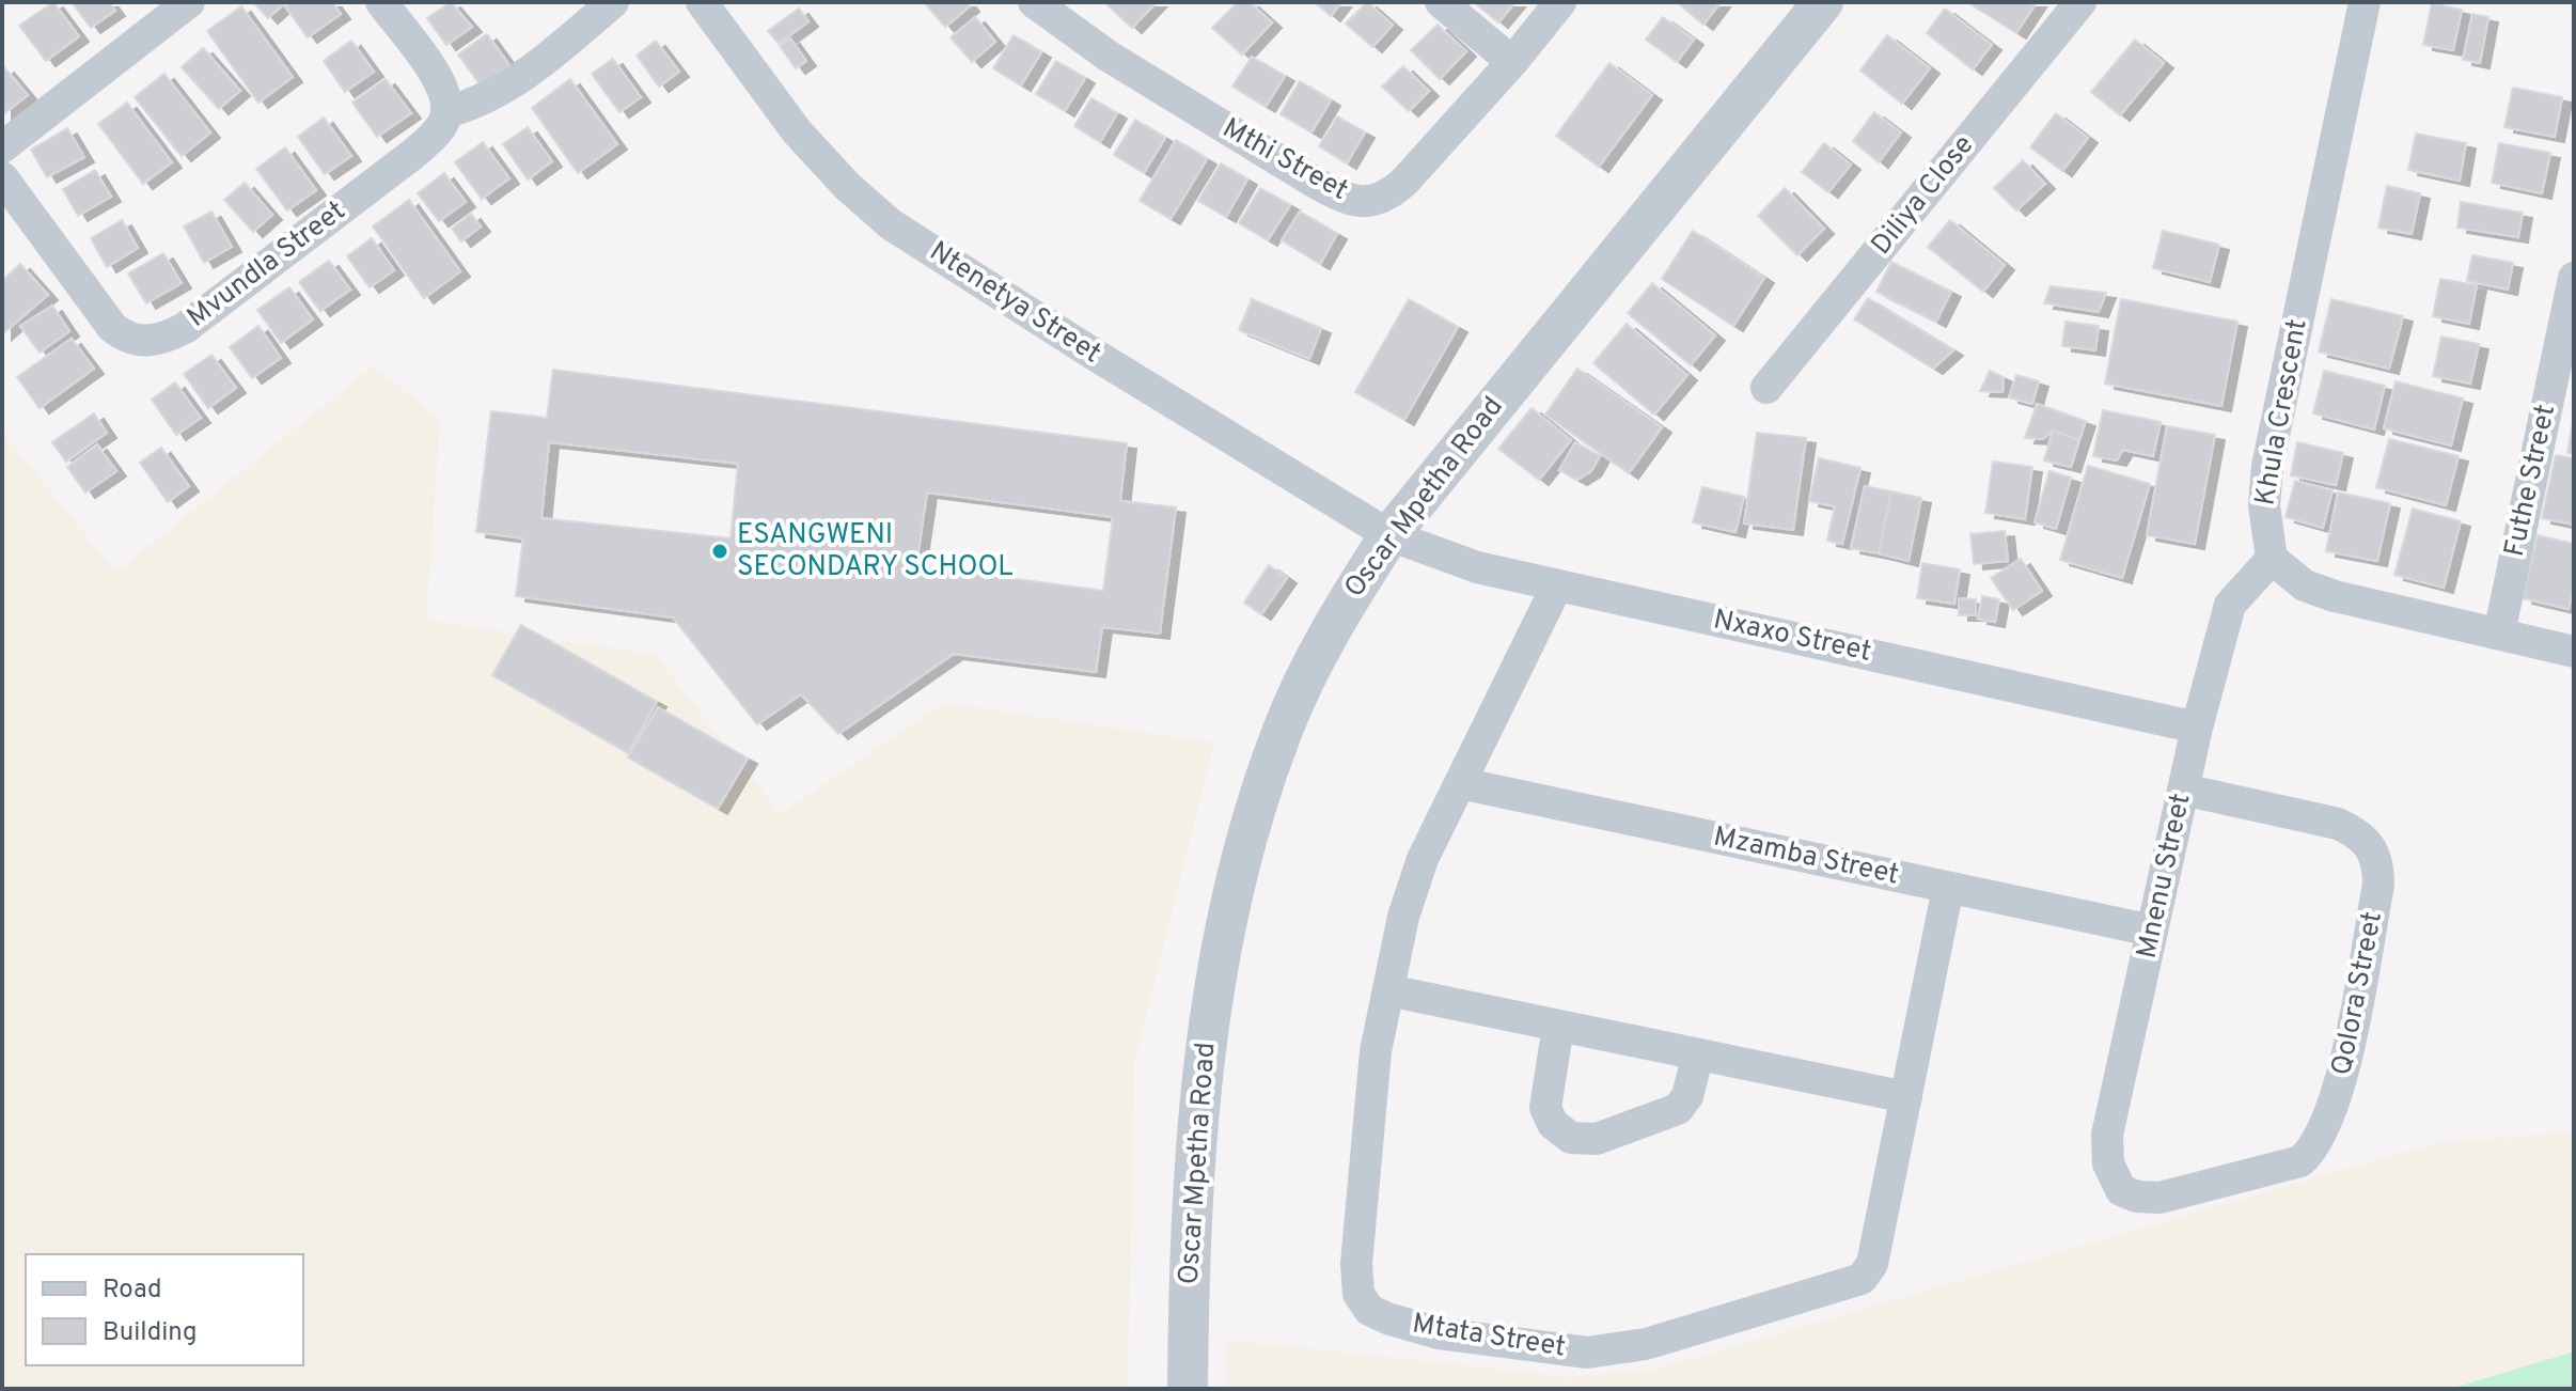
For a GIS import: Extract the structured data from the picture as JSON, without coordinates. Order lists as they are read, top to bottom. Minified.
{"streets":{"street":["Mthi Street","Diliya Close","Mvundla Street","Ntenetya Street","Khula Crescent","Futhe Street","Oscar Mpetha Road","Nxaxo Street","Mzamba Street","Mnenu Street","Qolora Street","Mtata Street"]},"crossings":[["Ntenetya Street","Oscar Mpetha Road"],["Ntenetya Street","Nxaxo Street"],["Khula Crescent","Mnenu Street"],["Oscar Mpetha Road","Nxaxo Street"],["Nxaxo Street","Mnenu Street"],["Nxaxo Street","Mtata Street"],["Mzamba Street","Mnenu Street"],["Mzamba Street","Mtata Street"],["Mnenu Street","Qolora Street"]],"places":["ESANGWENI SECONDARY SCHOOL"],"legend":["Road","Building"]}
